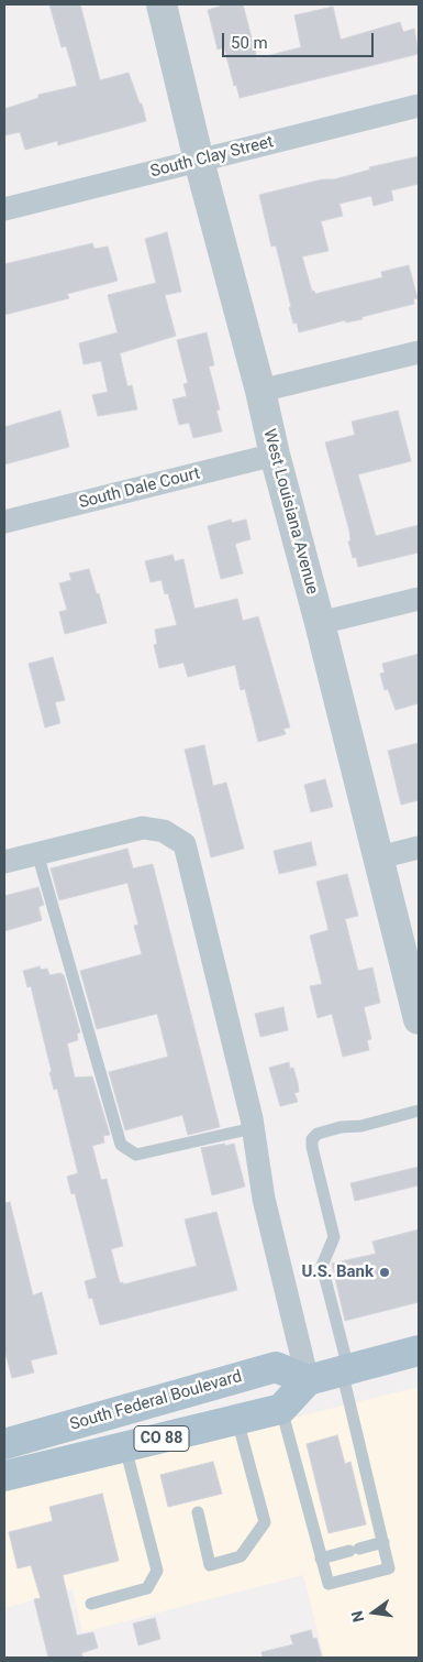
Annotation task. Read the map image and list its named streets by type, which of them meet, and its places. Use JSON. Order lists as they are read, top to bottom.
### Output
{
  "streets": {
    "main road": ["South Federal Boulevard", "CO 88"],
    "street": ["South Clay Street", "South Dale Court", "West Louisiana Avenue"]
  },
  "crossings": [
    ["South Clay Street", "West Louisiana Avenue"],
    ["South Dale Court", "West Louisiana Avenue"]
  ],
  "places": ["U.S. Bank"],
  "scale_bar": "50 m",
  "north": "left"
}
